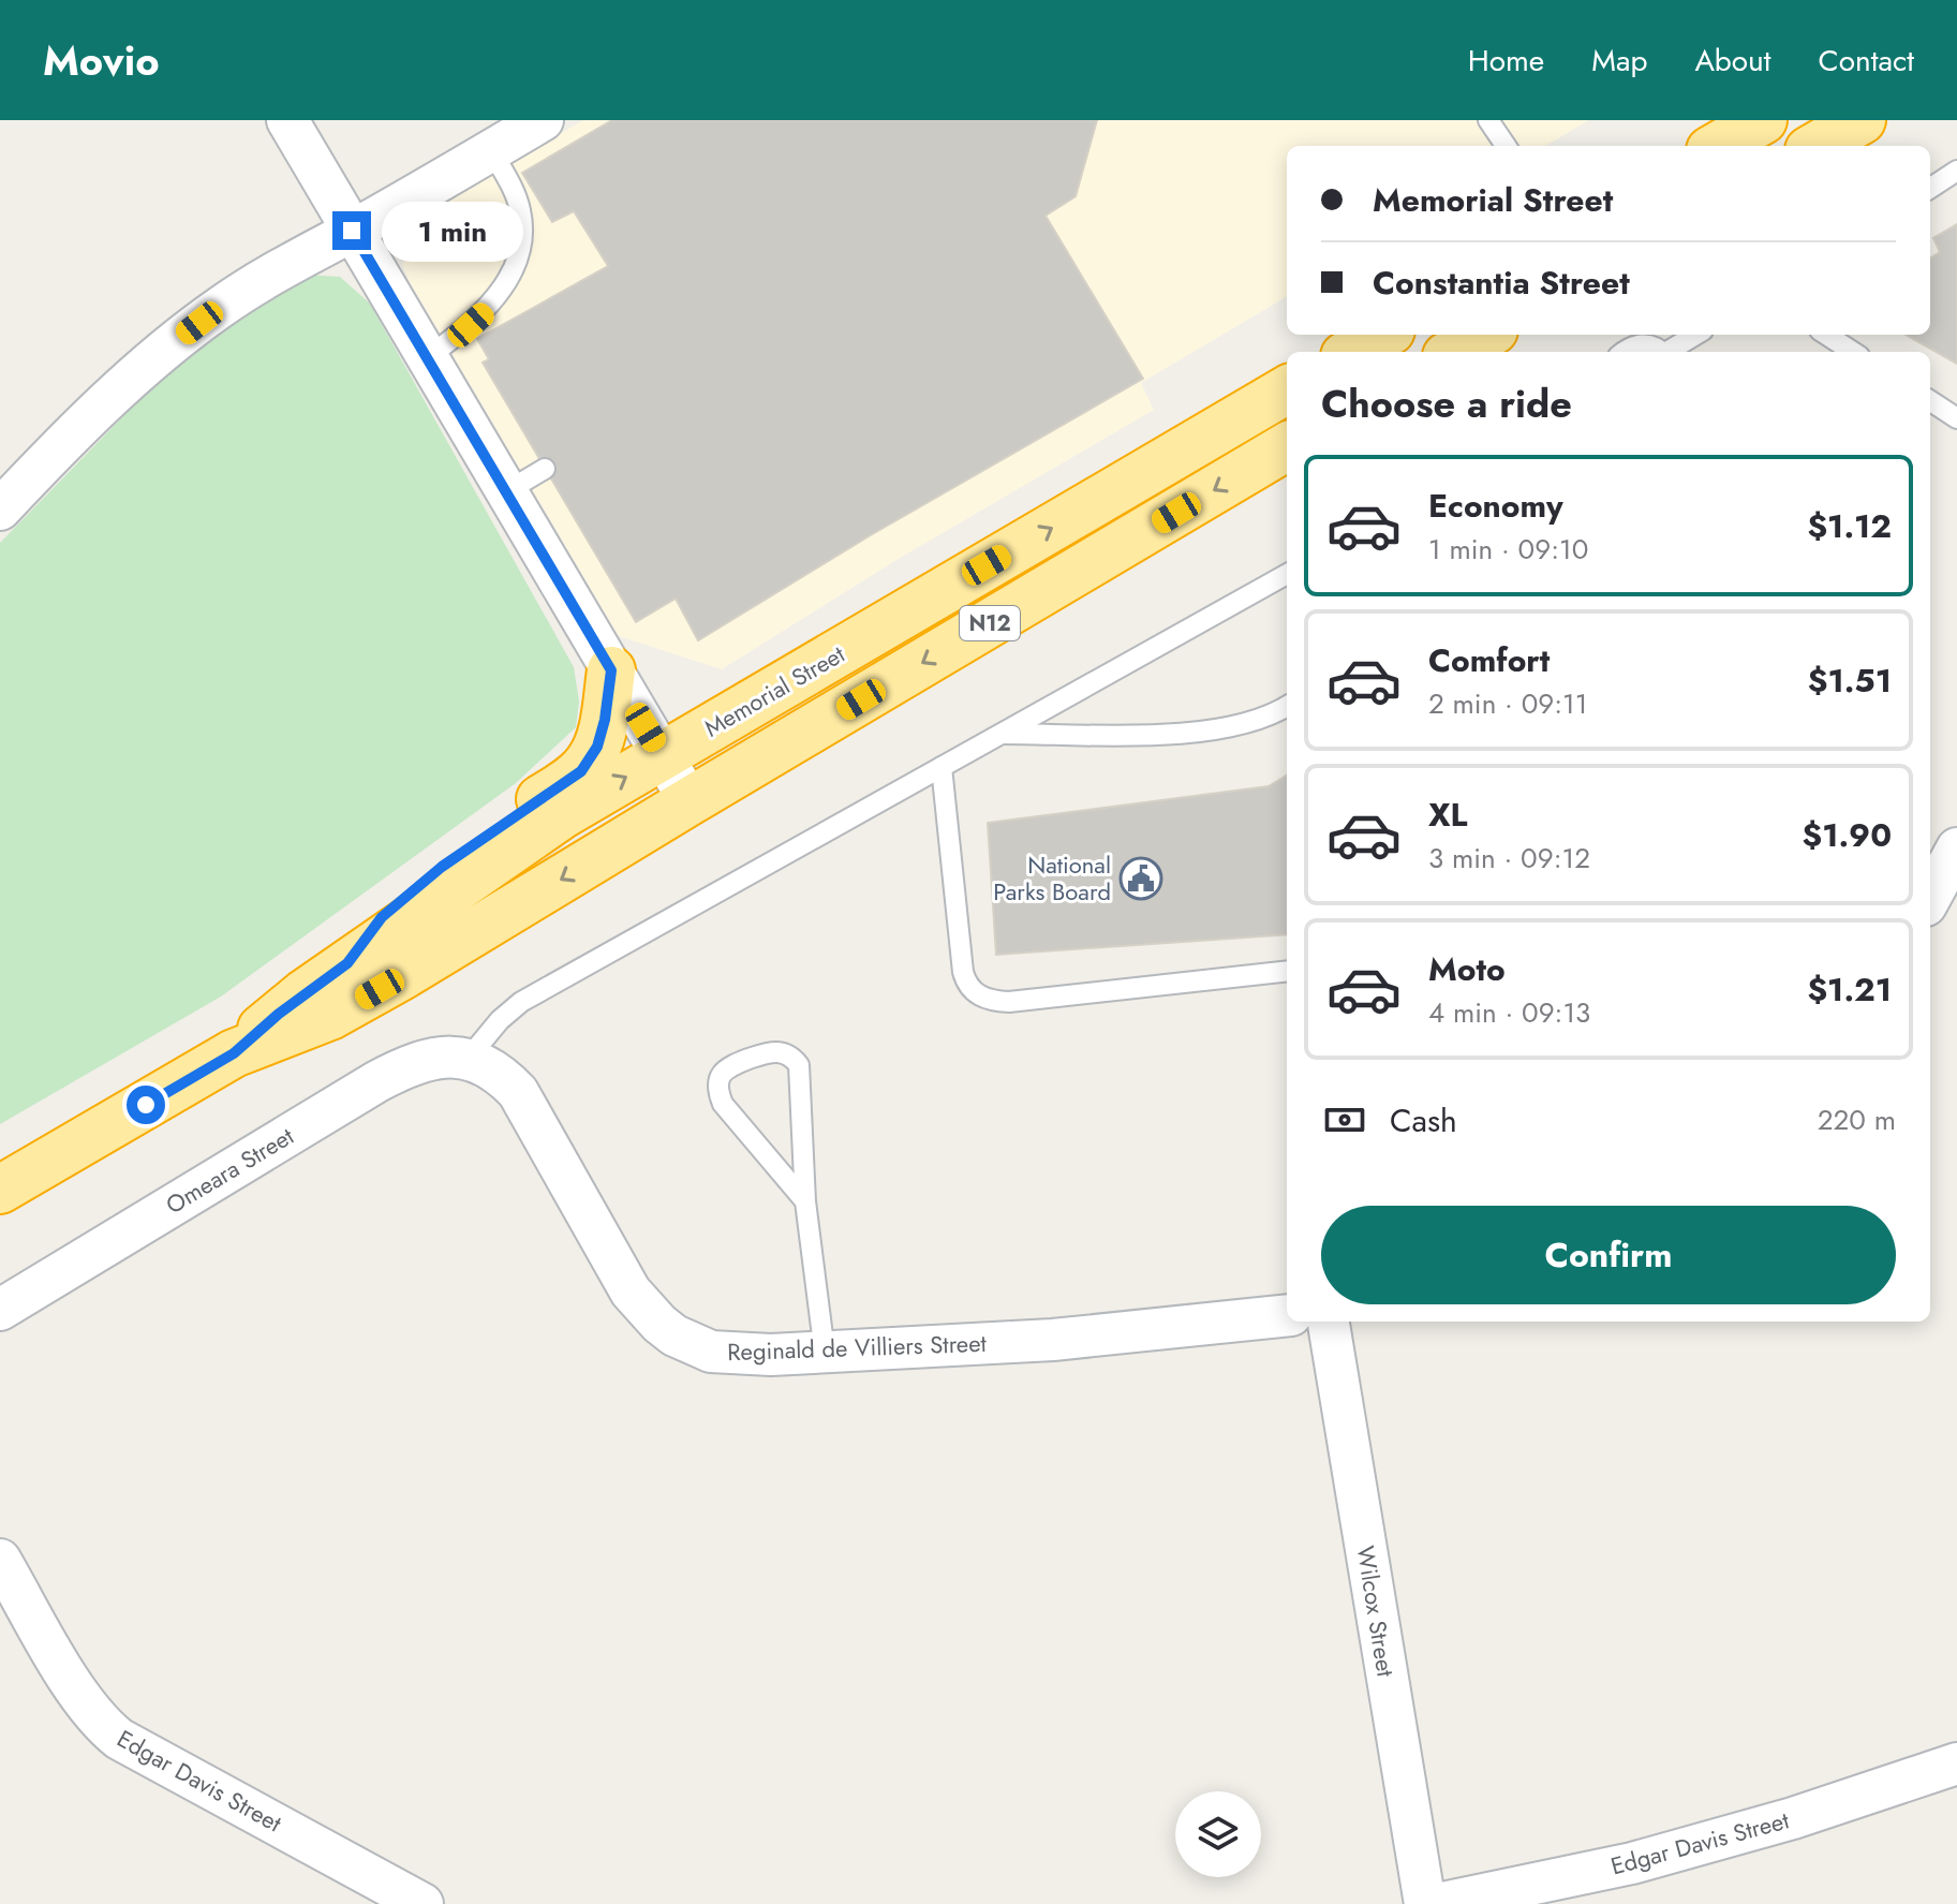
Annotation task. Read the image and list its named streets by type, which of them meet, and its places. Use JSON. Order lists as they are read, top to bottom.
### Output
{
  "streets": {
    "highway": ["N12", "Memorial Street"],
    "street": [
      "Omeara Street",
      "Reginald de Villiers Street",
      "Wilcox Street",
      "Edgar Davis Street"
    ]
  },
  "crossings": [
    ["Omeara Street", "Reginald de Villiers Street"]
  ],
  "places": {
    "public building": ["National Parks Board"]
  },
  "page": {
    "header": "Movio",
    "nav": [
      "Home",
      "Map",
      "About",
      "Contact"
    ],
    "banner": ["Memorial Street", "Constantia Street"],
    "bubble": "1 min",
    "heading": "Choose a ride",
    "list": [
      {
        "name": "Economy",
        "note": "1 min · 09:10",
        "value": "$1.12"
      },
      {
        "name": "Comfort",
        "note": "2 min · 09:11",
        "value": "$1.51"
      },
      {
        "name": "XL",
        "note": "3 min · 09:12",
        "value": "$1.90"
      },
      {
        "name": "Moto",
        "note": "4 min · 09:13",
        "value": "$1.21"
      }
    ],
    "pay": ["Cash", "220 m"],
    "buttons": "Confirm"
  }
}
